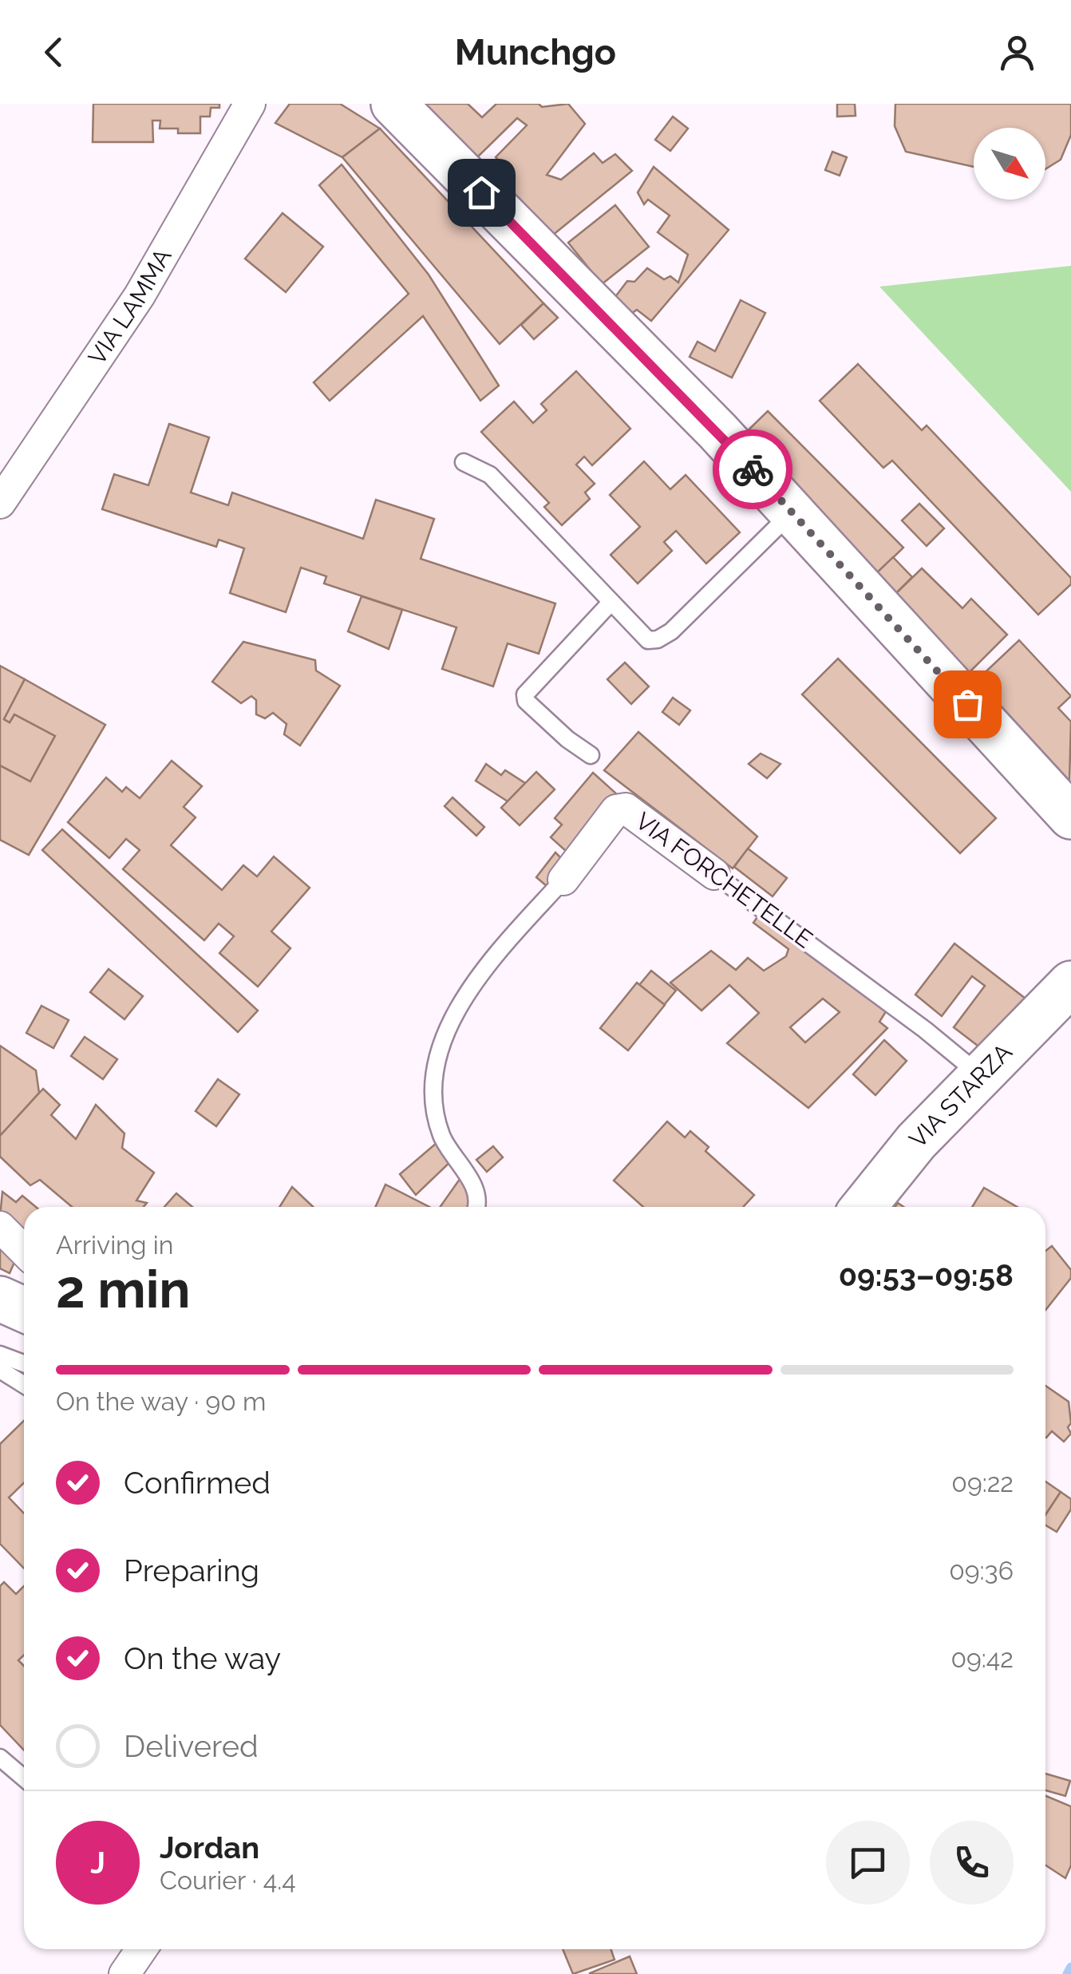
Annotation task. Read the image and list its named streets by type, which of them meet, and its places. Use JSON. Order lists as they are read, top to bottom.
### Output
{
  "streets": {
    "street": ["VIA LAMMA", "VIA FORCHETELLE", "VIA STARZA"]
  },
  "crossings": [
    ["VIA FORCHETELLE", "VIA STARZA"]
  ],
  "north": "bottom right",
  "page": {
    "header": "Munchgo",
    "heading": ["2 min", "Arriving in", "09:53–09:58"],
    "panel": ["Jordan", "Courier · 4.4"],
    "bar": "On the way · 90 m",
    "list": [
      ["Confirmed", "09:22"],
      ["Preparing", "09:36"],
      ["On the way", "09:42"],
      "Delivered"
    ],
    "round": "J"
  }
}
